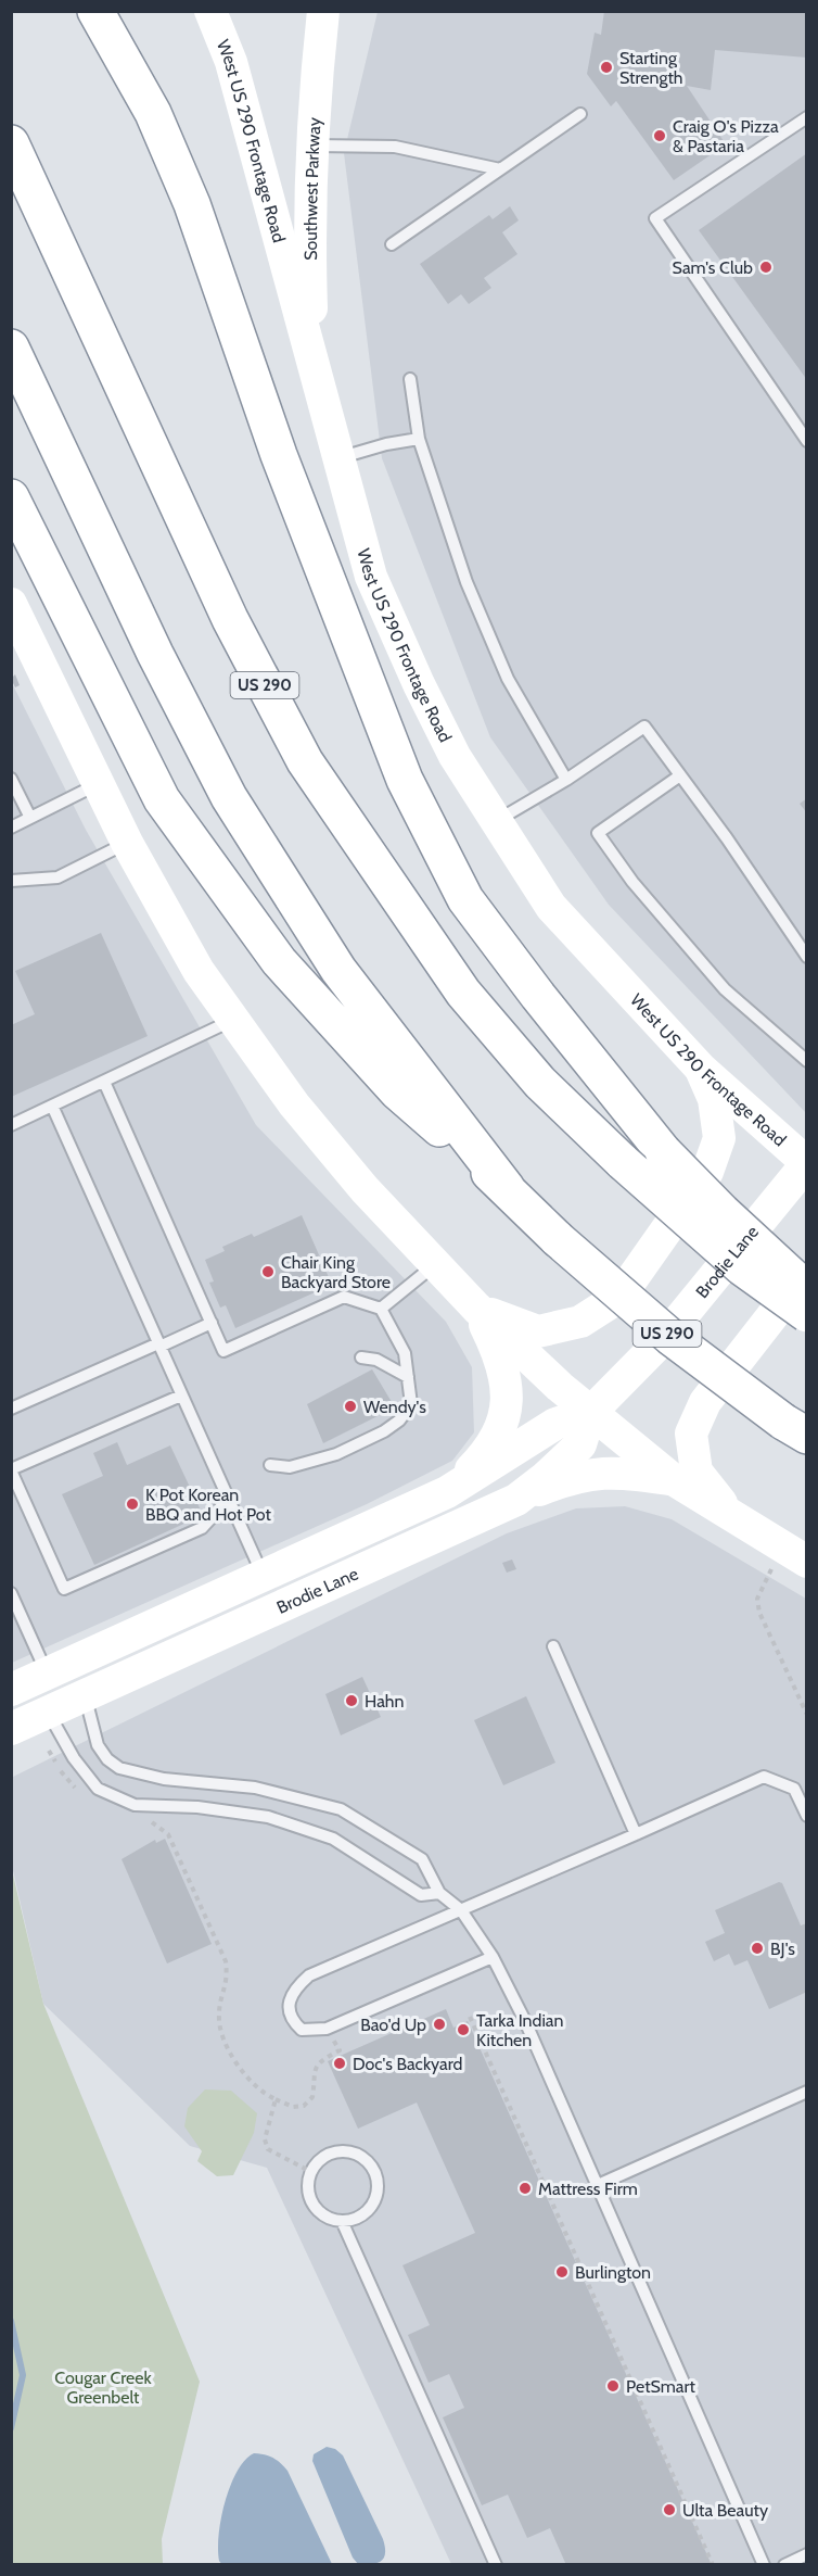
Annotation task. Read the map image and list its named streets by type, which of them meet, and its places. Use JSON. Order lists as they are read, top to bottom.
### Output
{
  "streets": {
    "highway": ["US 290"],
    "main road": ["West US 290 Frontage Road", "Southwest Parkway", "Brodie Lane"]
  },
  "crossings": [
    ["West US 290 Frontage Road", "Southwest Parkway"],
    ["West US 290 Frontage Road", "Brodie Lane"]
  ],
  "parks": ["Cougar Creek Greenbelt"],
  "places": [
    "Starting Strength",
    "Craig O's Pizza & Pastaria",
    "Sam's Club",
    "Chair King Backyard Store",
    "Wendy's",
    "K Pot Korean BBQ and Hot Pot",
    "Hahn",
    "BJ's",
    "Bao'd Up",
    "Tarka Indian Kitchen",
    "Doc's Backyard",
    "Mattress Firm",
    "Burlington",
    "PetSmart",
    "Ulta Beauty"
  ]
}
